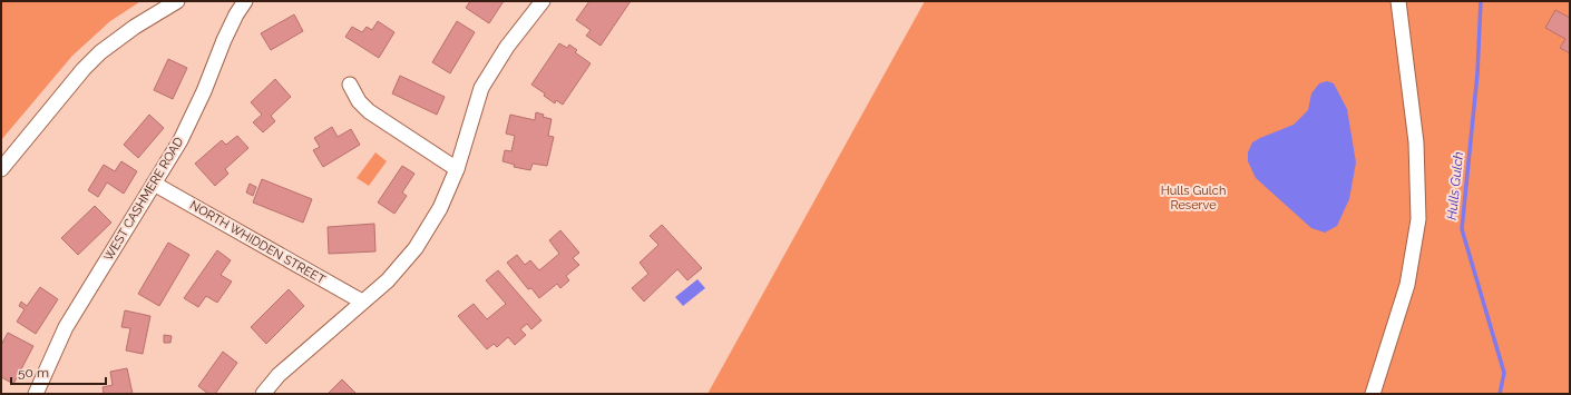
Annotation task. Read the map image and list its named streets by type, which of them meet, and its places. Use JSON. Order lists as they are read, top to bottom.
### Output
{
  "streets": {
    "street": ["WEST CASHMERE ROAD", "NORTH WHIDDEN STREET"]
  },
  "crossings": [
    ["WEST CASHMERE ROAD", "NORTH WHIDDEN STREET"]
  ],
  "water": ["Hulls Gulch"],
  "parks": ["Hulls Gulch Reserve"],
  "scale_bar": "50 m"
}
